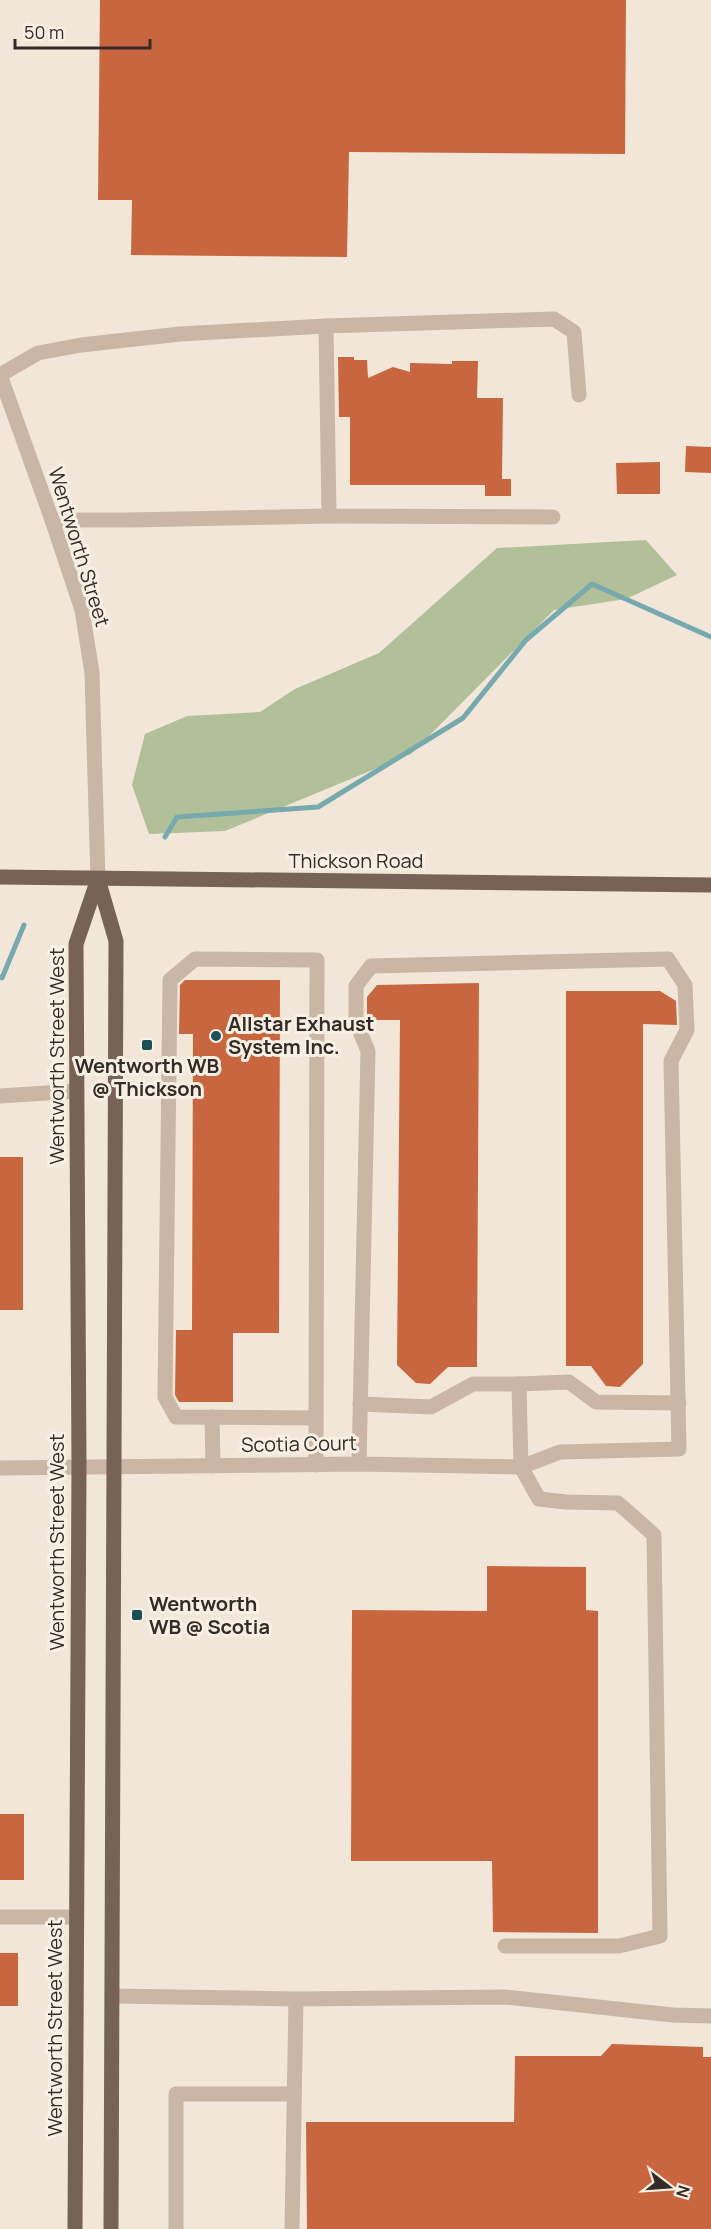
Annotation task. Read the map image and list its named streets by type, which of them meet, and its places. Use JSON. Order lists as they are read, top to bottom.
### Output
{
  "streets": {
    "main road": ["Thickson Road", "Wentworth Street West"],
    "street": ["Wentworth Street", "Scotia Court"]
  },
  "crossings": [
    ["Wentworth Street", "Thickson Road"],
    ["Wentworth Street", "Wentworth Street West"],
    ["Thickson Road", "Wentworth Street West"],
    ["Wentworth Street West", "Scotia Court"]
  ],
  "places": {
    "other": ["Allstar Exhaust System Inc."],
    "transit": ["Wentworth WB @ Thickson", "Wentworth WB @ Scotia"]
  },
  "scale_bar": "50 m",
  "north": "right"
}
